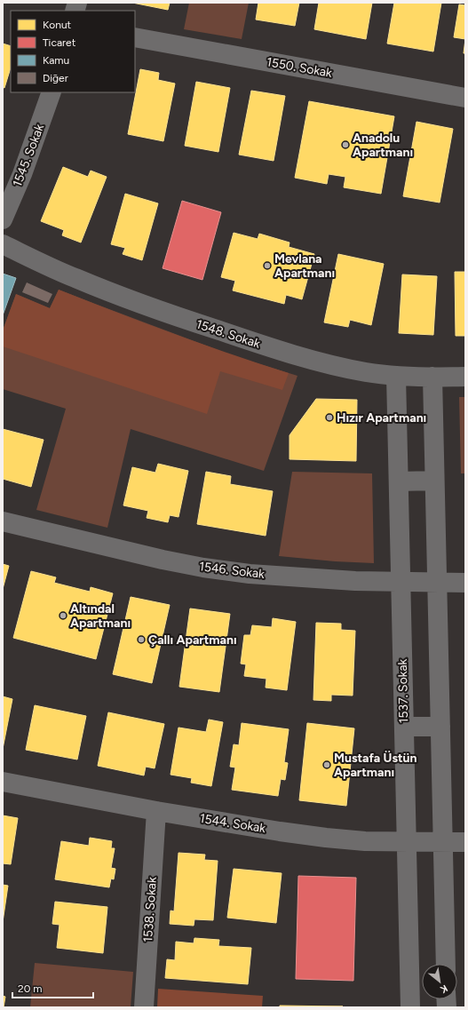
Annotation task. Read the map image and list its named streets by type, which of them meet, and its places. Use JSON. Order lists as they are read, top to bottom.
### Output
{
  "streets": {
    "street": [
      "1550. Sokak",
      "1545. Sokak",
      "1548. Sokak",
      "1546. Sokak",
      "1537. Sokak",
      "1544. Sokak",
      "1538. Sokak"
    ]
  },
  "crossings": [
    ["1548. Sokak", "1537. Sokak"],
    ["1546. Sokak", "1537. Sokak"],
    ["1537. Sokak", "1544. Sokak"],
    ["1544. Sokak", "1538. Sokak"]
  ],
  "places": [
    "Anadolu Apartmanı",
    "Mevlana Apartmanı",
    "Hızır Apartmanı",
    "Altındal Apartmanı",
    "Çallı Apartmanı",
    "Mustafa Üstün Apartmanı"
  ],
  "legend": [
    "Konut",
    "Ticaret",
    "Kamu",
    "Diğer"
  ],
  "scale_bar": "20 m",
  "north": "bottom right"
}
